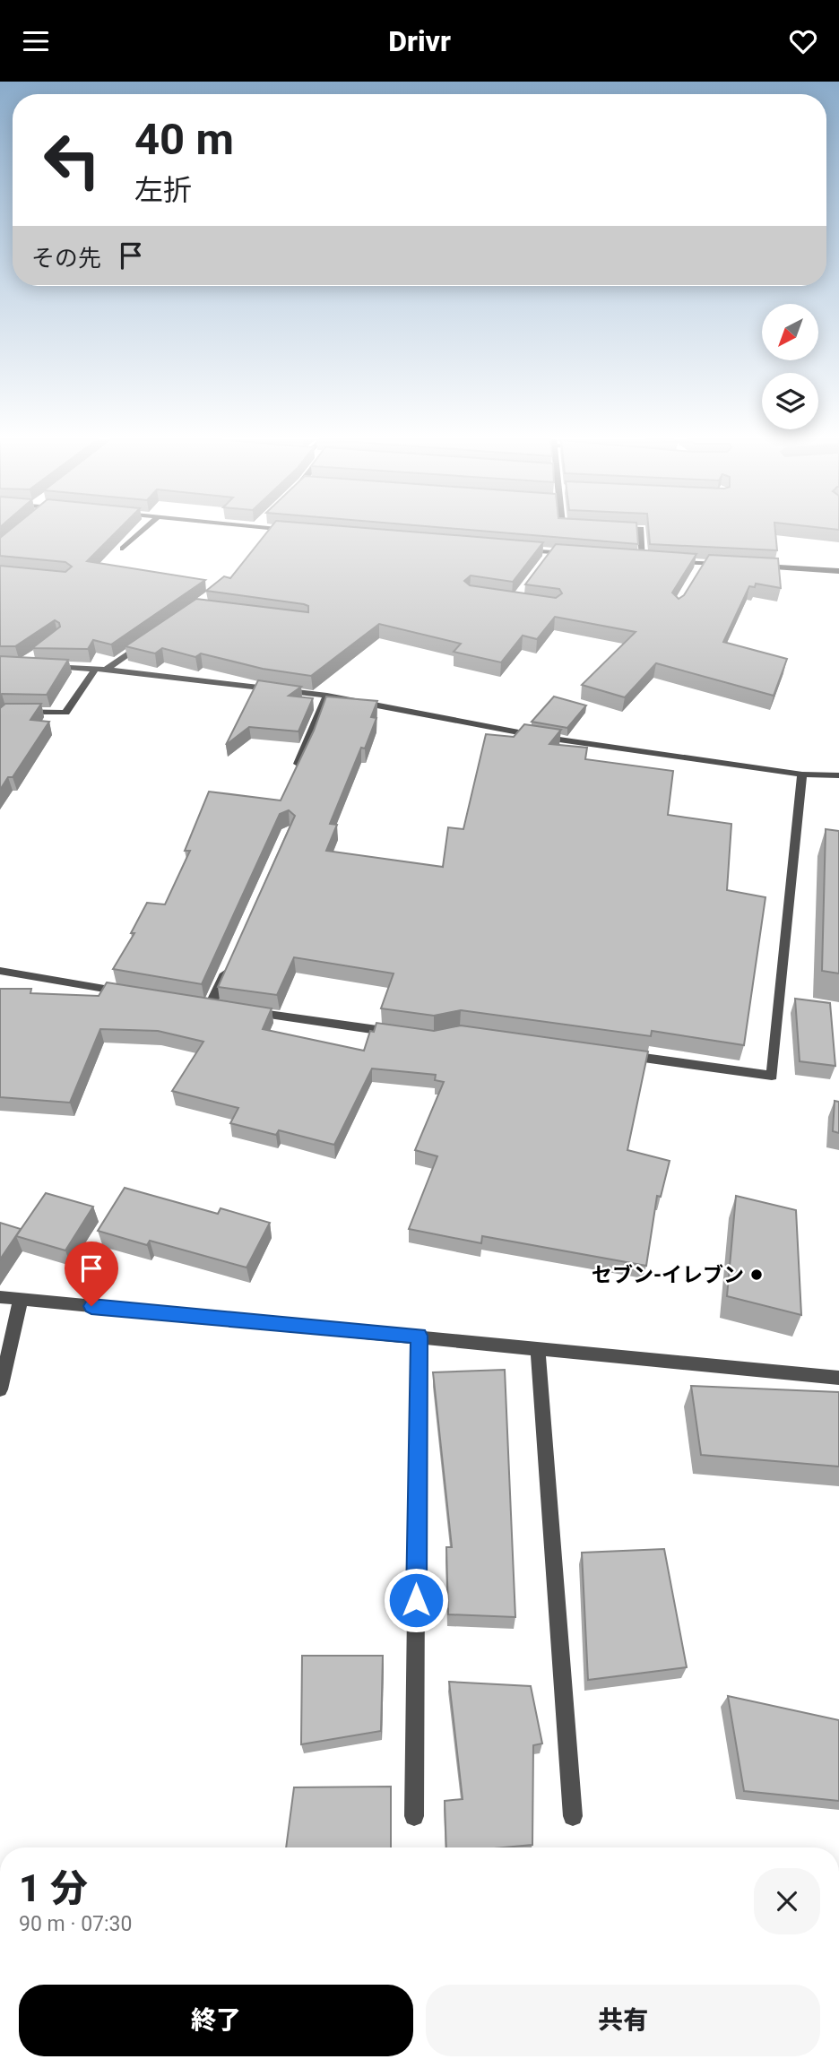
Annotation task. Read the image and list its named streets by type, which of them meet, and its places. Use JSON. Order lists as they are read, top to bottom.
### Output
{
  "places": ["セブン-イレブン"],
  "north": "bottom left",
  "page": {
    "header": "Drivr",
    "turn": ["40 m", "左折"],
    "then": "その先",
    "heading": ["1 分", "90 m · 07:30"],
    "buttons": ["終了", "共有"]
  }
}
